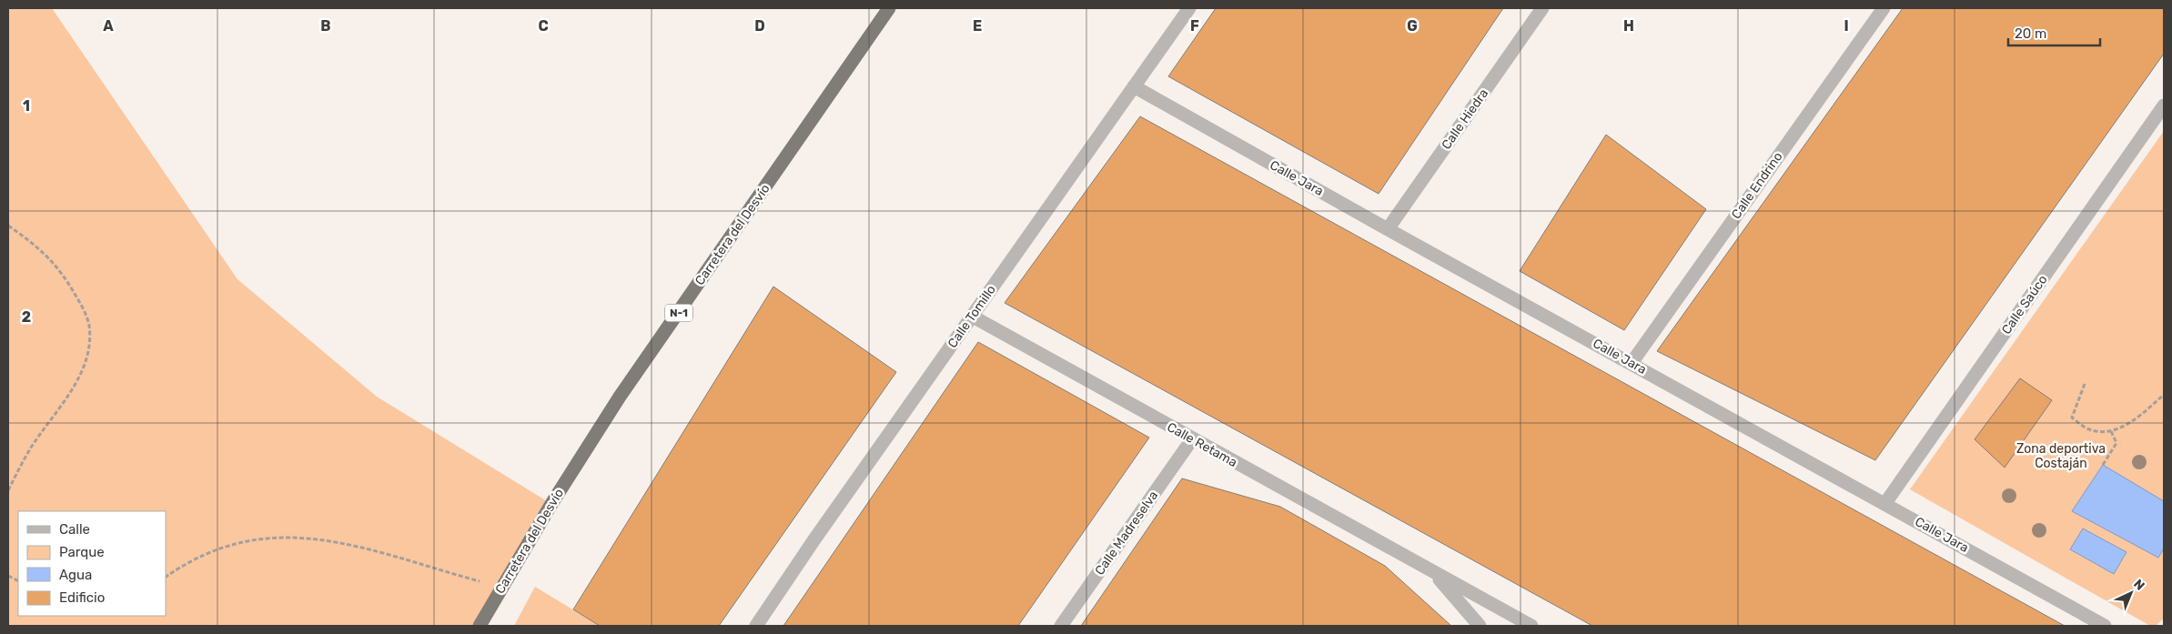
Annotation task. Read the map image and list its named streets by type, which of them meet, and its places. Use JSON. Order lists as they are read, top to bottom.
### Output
{
  "streets": {
    "highway": ["Carretera del Desvío", "N-1"],
    "street": [
      "Calle Hiedra",
      "Calle Jara",
      "Calle Endrino",
      "Calle Saúco",
      "Calle Tomillo",
      "Calle Retama",
      "Calle Madreselva"
    ]
  },
  "crossings": [
    ["Calle Hiedra", "Calle Jara"],
    ["Calle Jara", "Calle Endrino"],
    ["Calle Jara", "Calle Saúco"],
    ["Calle Jara", "Calle Tomillo"],
    ["Calle Tomillo", "Calle Retama"],
    ["Calle Retama", "Calle Madreselva"]
  ],
  "parks": ["Zona deportiva Costaján"],
  "legend": [
    "Calle",
    "Parque",
    "Agua",
    "Edificio"
  ],
  "scale_bar": "20 m",
  "north": "top right",
  "grid": {
    "columns": [
      "A",
      "B",
      "C",
      "D",
      "E",
      "F",
      "G",
      "H",
      "I"
    ],
    "rows": ["1", "2"]
  }
}
